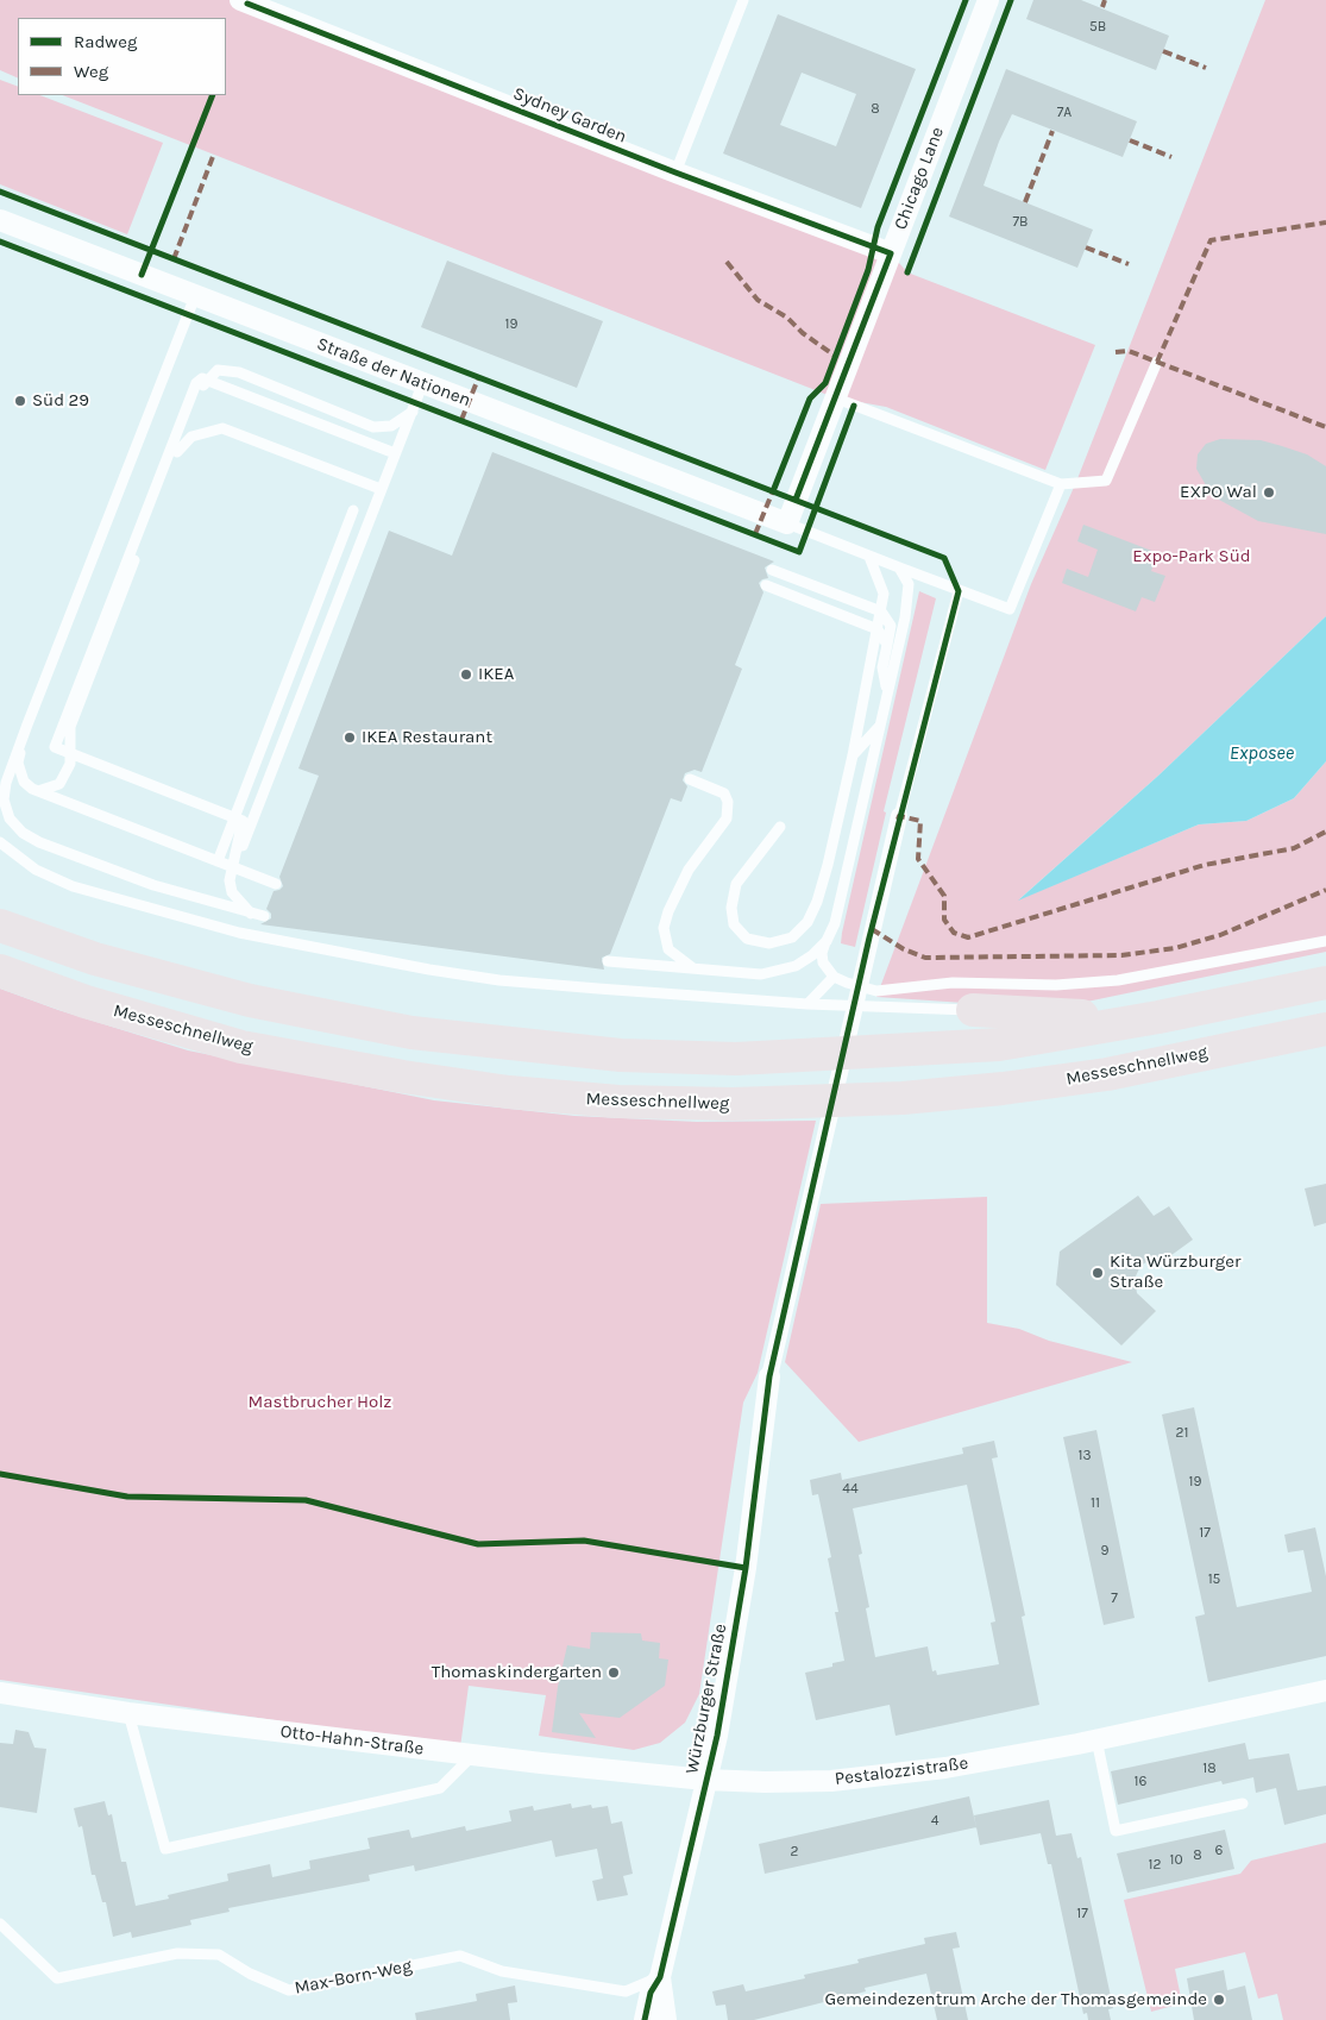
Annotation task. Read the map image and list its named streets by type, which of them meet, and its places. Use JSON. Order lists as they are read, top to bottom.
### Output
{
  "streets": {
    "highway": ["Messeschnellweg"],
    "street": [
      "Sydney Garden",
      "Chicago Lane",
      "Straße der Nationen",
      "Würzburger Straße",
      "Otto-Hahn-Straße",
      "Pestalozzistraße"
    ],
    "lane": ["Max-Born-Weg"]
  },
  "crossings": [
    ["Sydney Garden", "Chicago Lane"],
    ["Chicago Lane", "Straße der Nationen"],
    ["Würzburger Straße", "Otto-Hahn-Straße"],
    ["Würzburger Straße", "Pestalozzistraße"],
    ["Würzburger Straße", "Max-Born-Weg"],
    ["Otto-Hahn-Straße", "Pestalozzistraße"]
  ],
  "water": ["Exposee"],
  "parks": ["Expo-Park Süd", "Mastbrucher Holz"],
  "places": [
    "Süd 29",
    "EXPO Wal",
    "IKEA",
    "IKEA Restaurant",
    "Kita Würzburger Straße",
    "Thomaskindergarten",
    "Gemeindezentrum Arche der Thomasgemeinde"
  ],
  "house_numbers": [
    "5B",
    "8",
    "7A",
    "7B",
    "19",
    "21",
    "13",
    "19",
    "44",
    "11",
    "17",
    "9",
    "15",
    "7",
    "18",
    "16",
    "4",
    "6",
    "2",
    "8",
    "10",
    "12",
    "17"
  ],
  "legend": ["Radweg", "Weg"]
}
